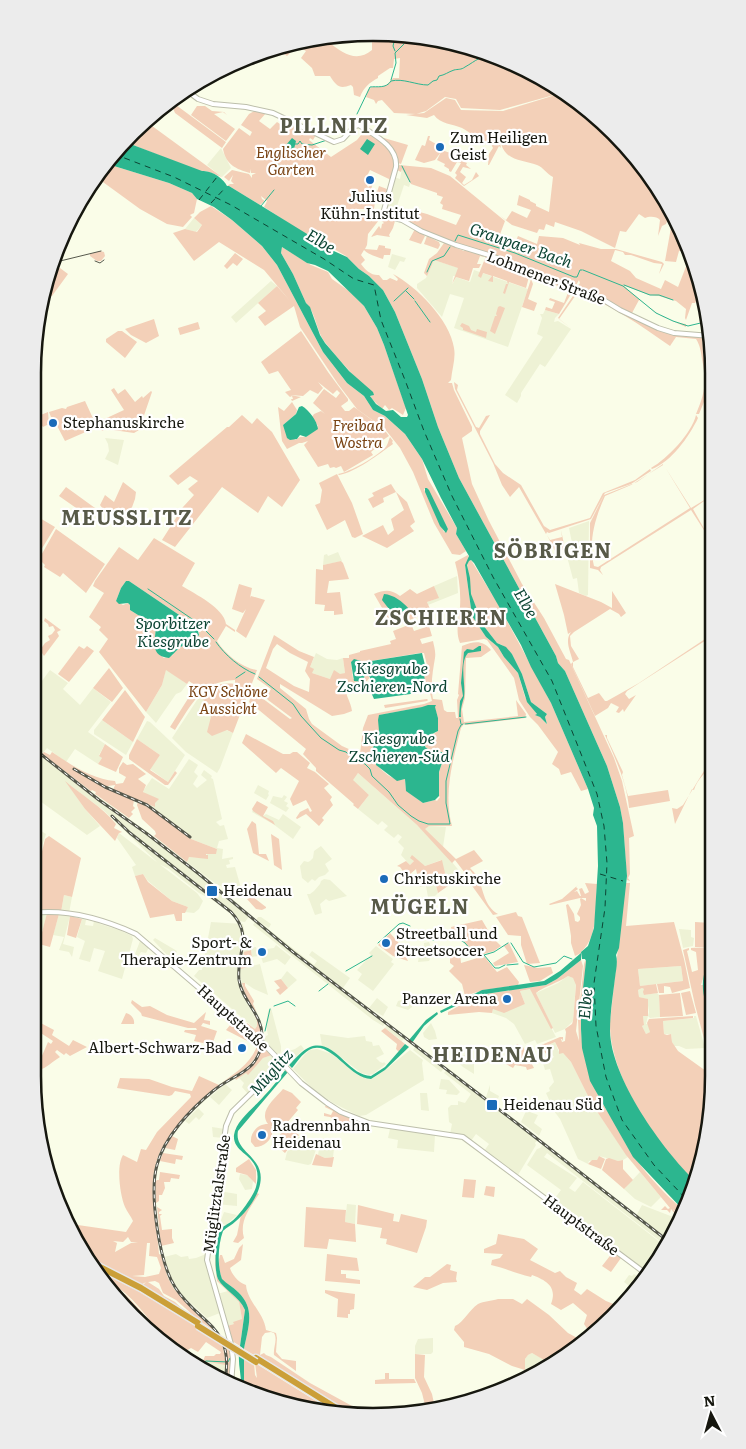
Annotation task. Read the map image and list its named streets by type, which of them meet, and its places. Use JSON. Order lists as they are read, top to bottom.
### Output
{
  "streets": {
    "main road": ["Lohmener Straße", "Hauptstraße", "Müglitztalstraße"]
  },
  "crossings": [
    ["Hauptstraße", "Müglitztalstraße"]
  ],
  "districts": [
    "PILLNITZ",
    "MEUSSLITZ",
    "SÖBRIGEN",
    "ZSCHIEREN",
    "MÜGELN",
    "HEIDENAU"
  ],
  "water": [
    "Elbe",
    "Graupaer Bach",
    "Sporbitzer Kiesgrube",
    "Kiesgrube Zschieren-Nord",
    "Kiesgrube Zschieren-Süd",
    "Müglitz"
  ],
  "parks": ["Englischer Garten", "Freibad Wostra", "KGV Schöne Aussicht"],
  "places": {
    "other": [
      "Zum Heiligen Geist",
      "Julius Kühn-Institut",
      "Stephanuskirche",
      "Christuskirche",
      "Streetball und Streetsoccer",
      "Sport- & Therapie-Zentrum",
      "Panzer Arena",
      "Albert-Schwarz-Bad",
      "Radrennbahn Heidenau"
    ],
    "transit": ["Heidenau", "Heidenau Süd"]
  },
  "north": "top"
}
